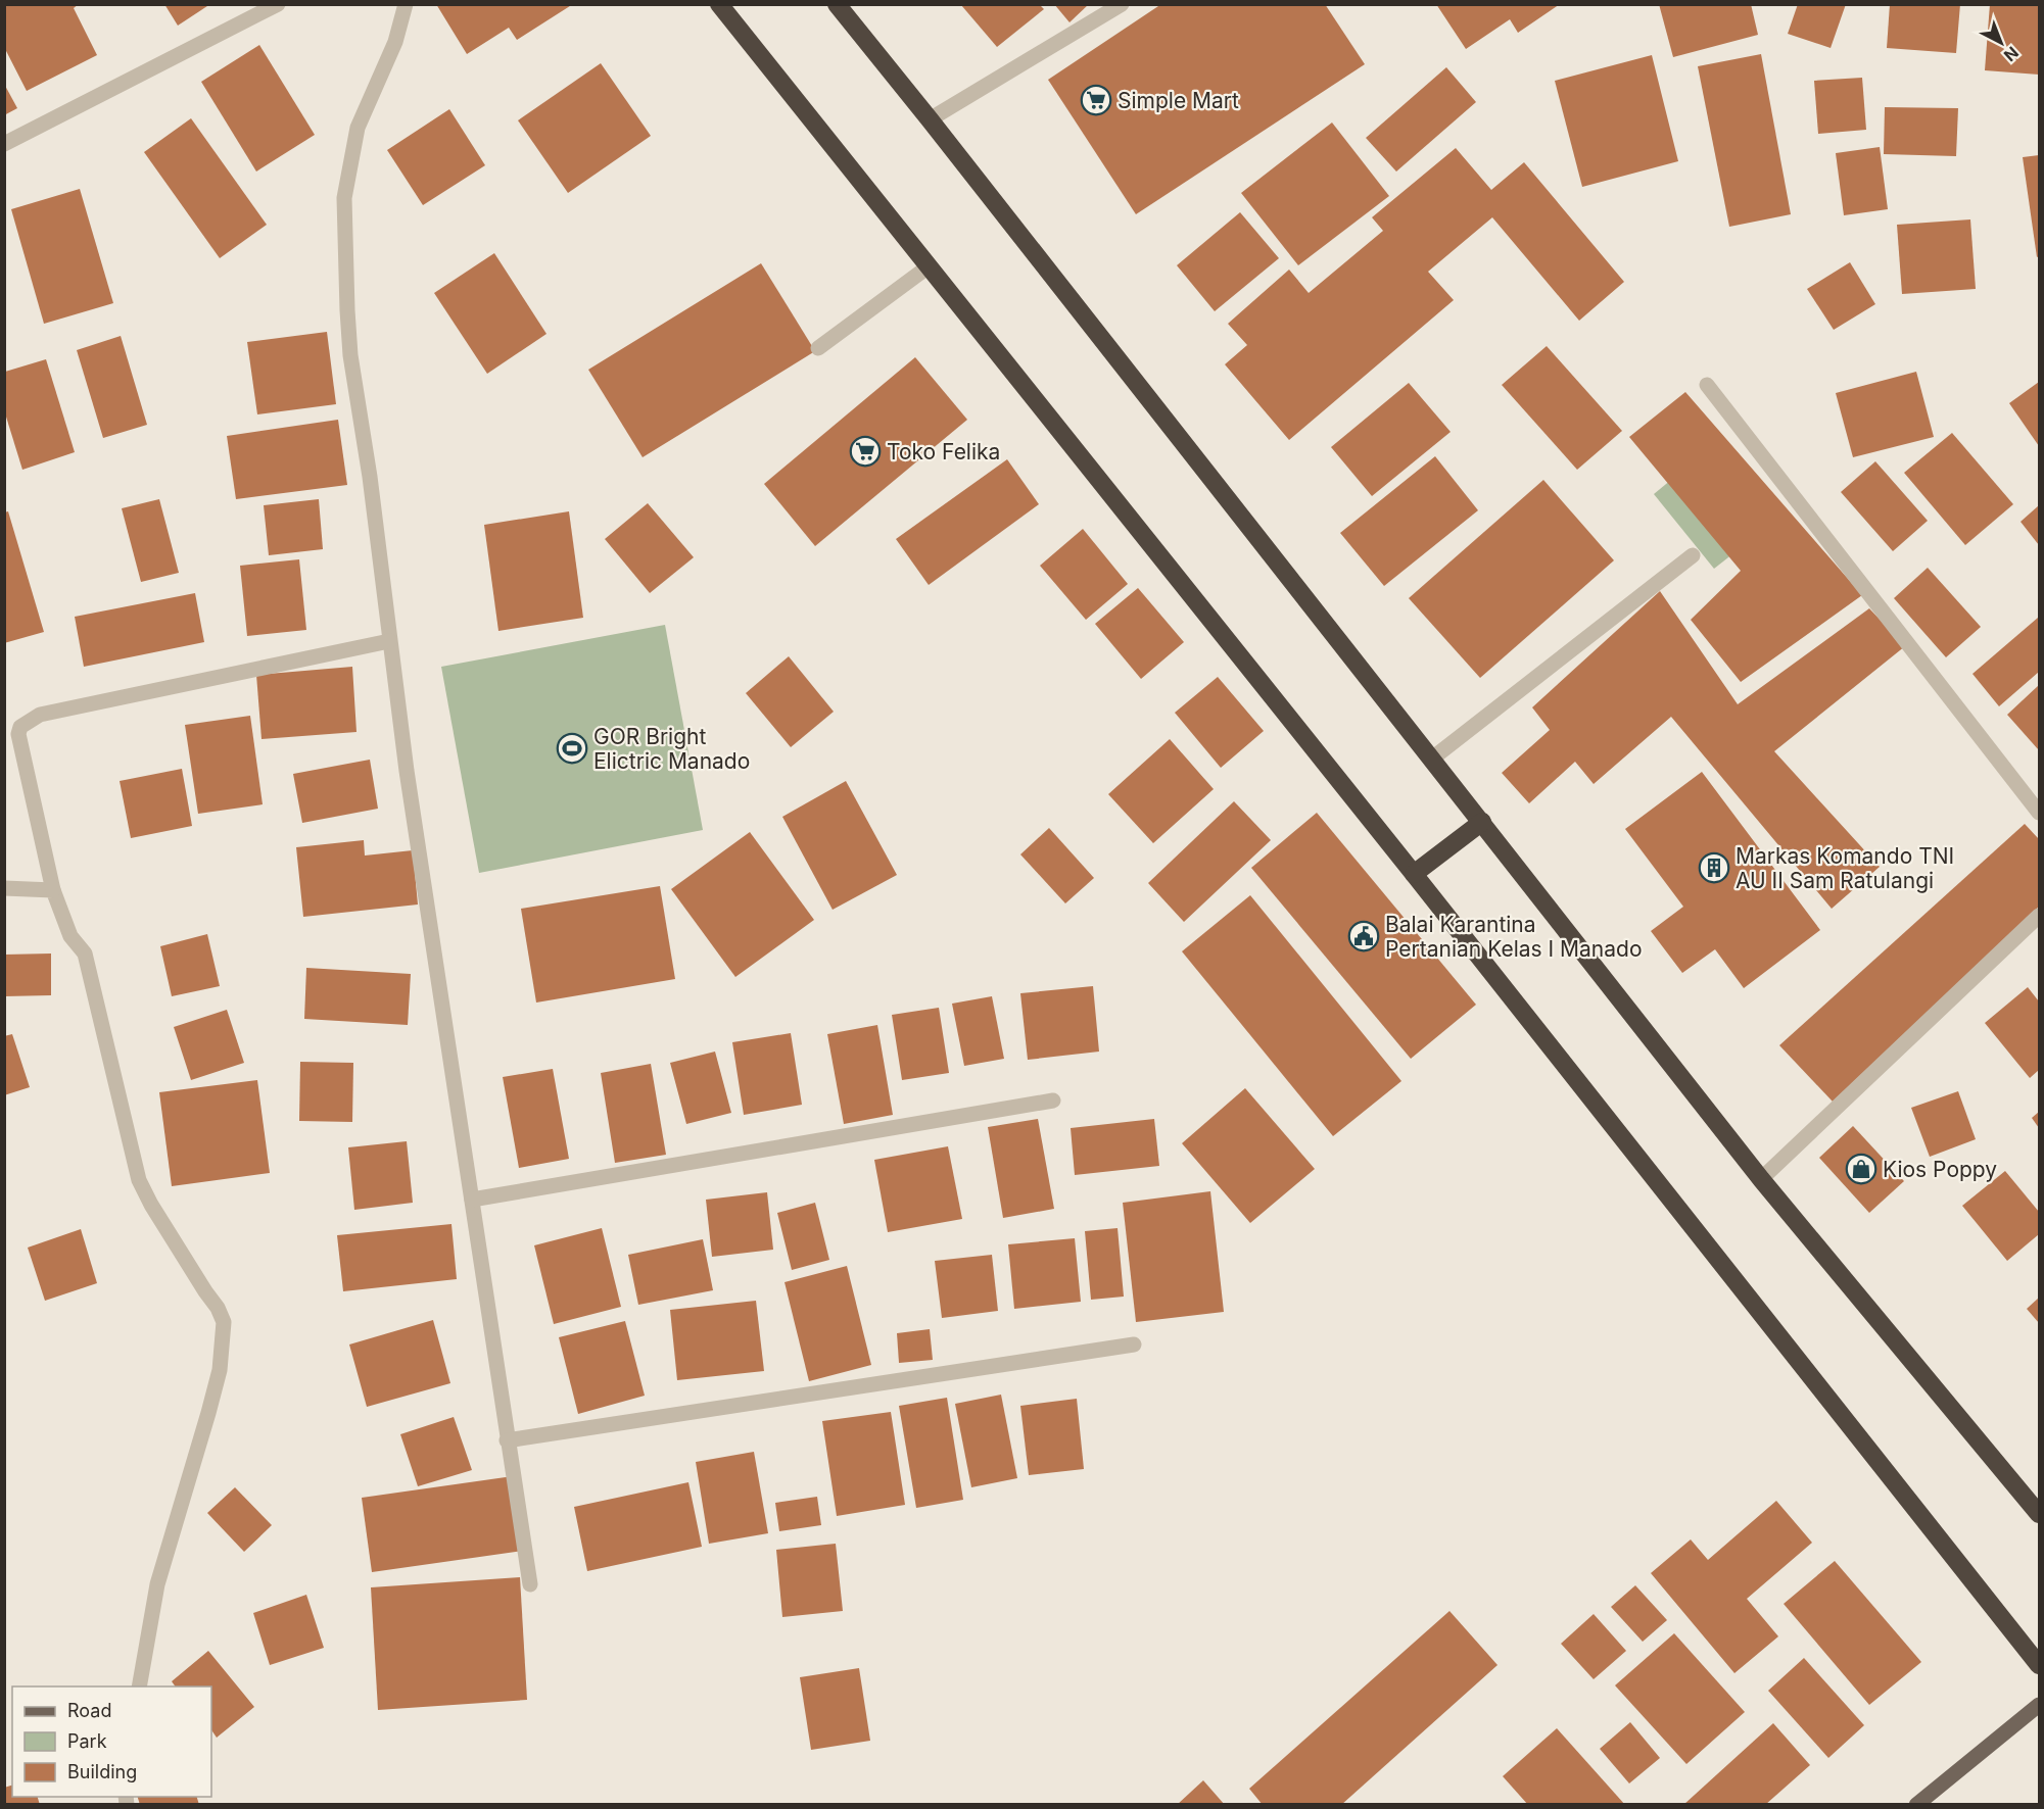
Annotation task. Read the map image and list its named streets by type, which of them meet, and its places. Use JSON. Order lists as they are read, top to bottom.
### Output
{
  "places": {
    "supermarket": ["Simple Mart", "Toko Felika"],
    "sports": ["GOR Bright Elictric Manado"],
    "building": ["Markas Komando TNI AU II Sam Ratulangi"],
    "public building": ["Balai Karantina Pertanian Kelas I Manado"],
    "shop": ["Kios Poppy"]
  },
  "legend": ["Road", "Park", "Building"],
  "north": "bottom right"
}
